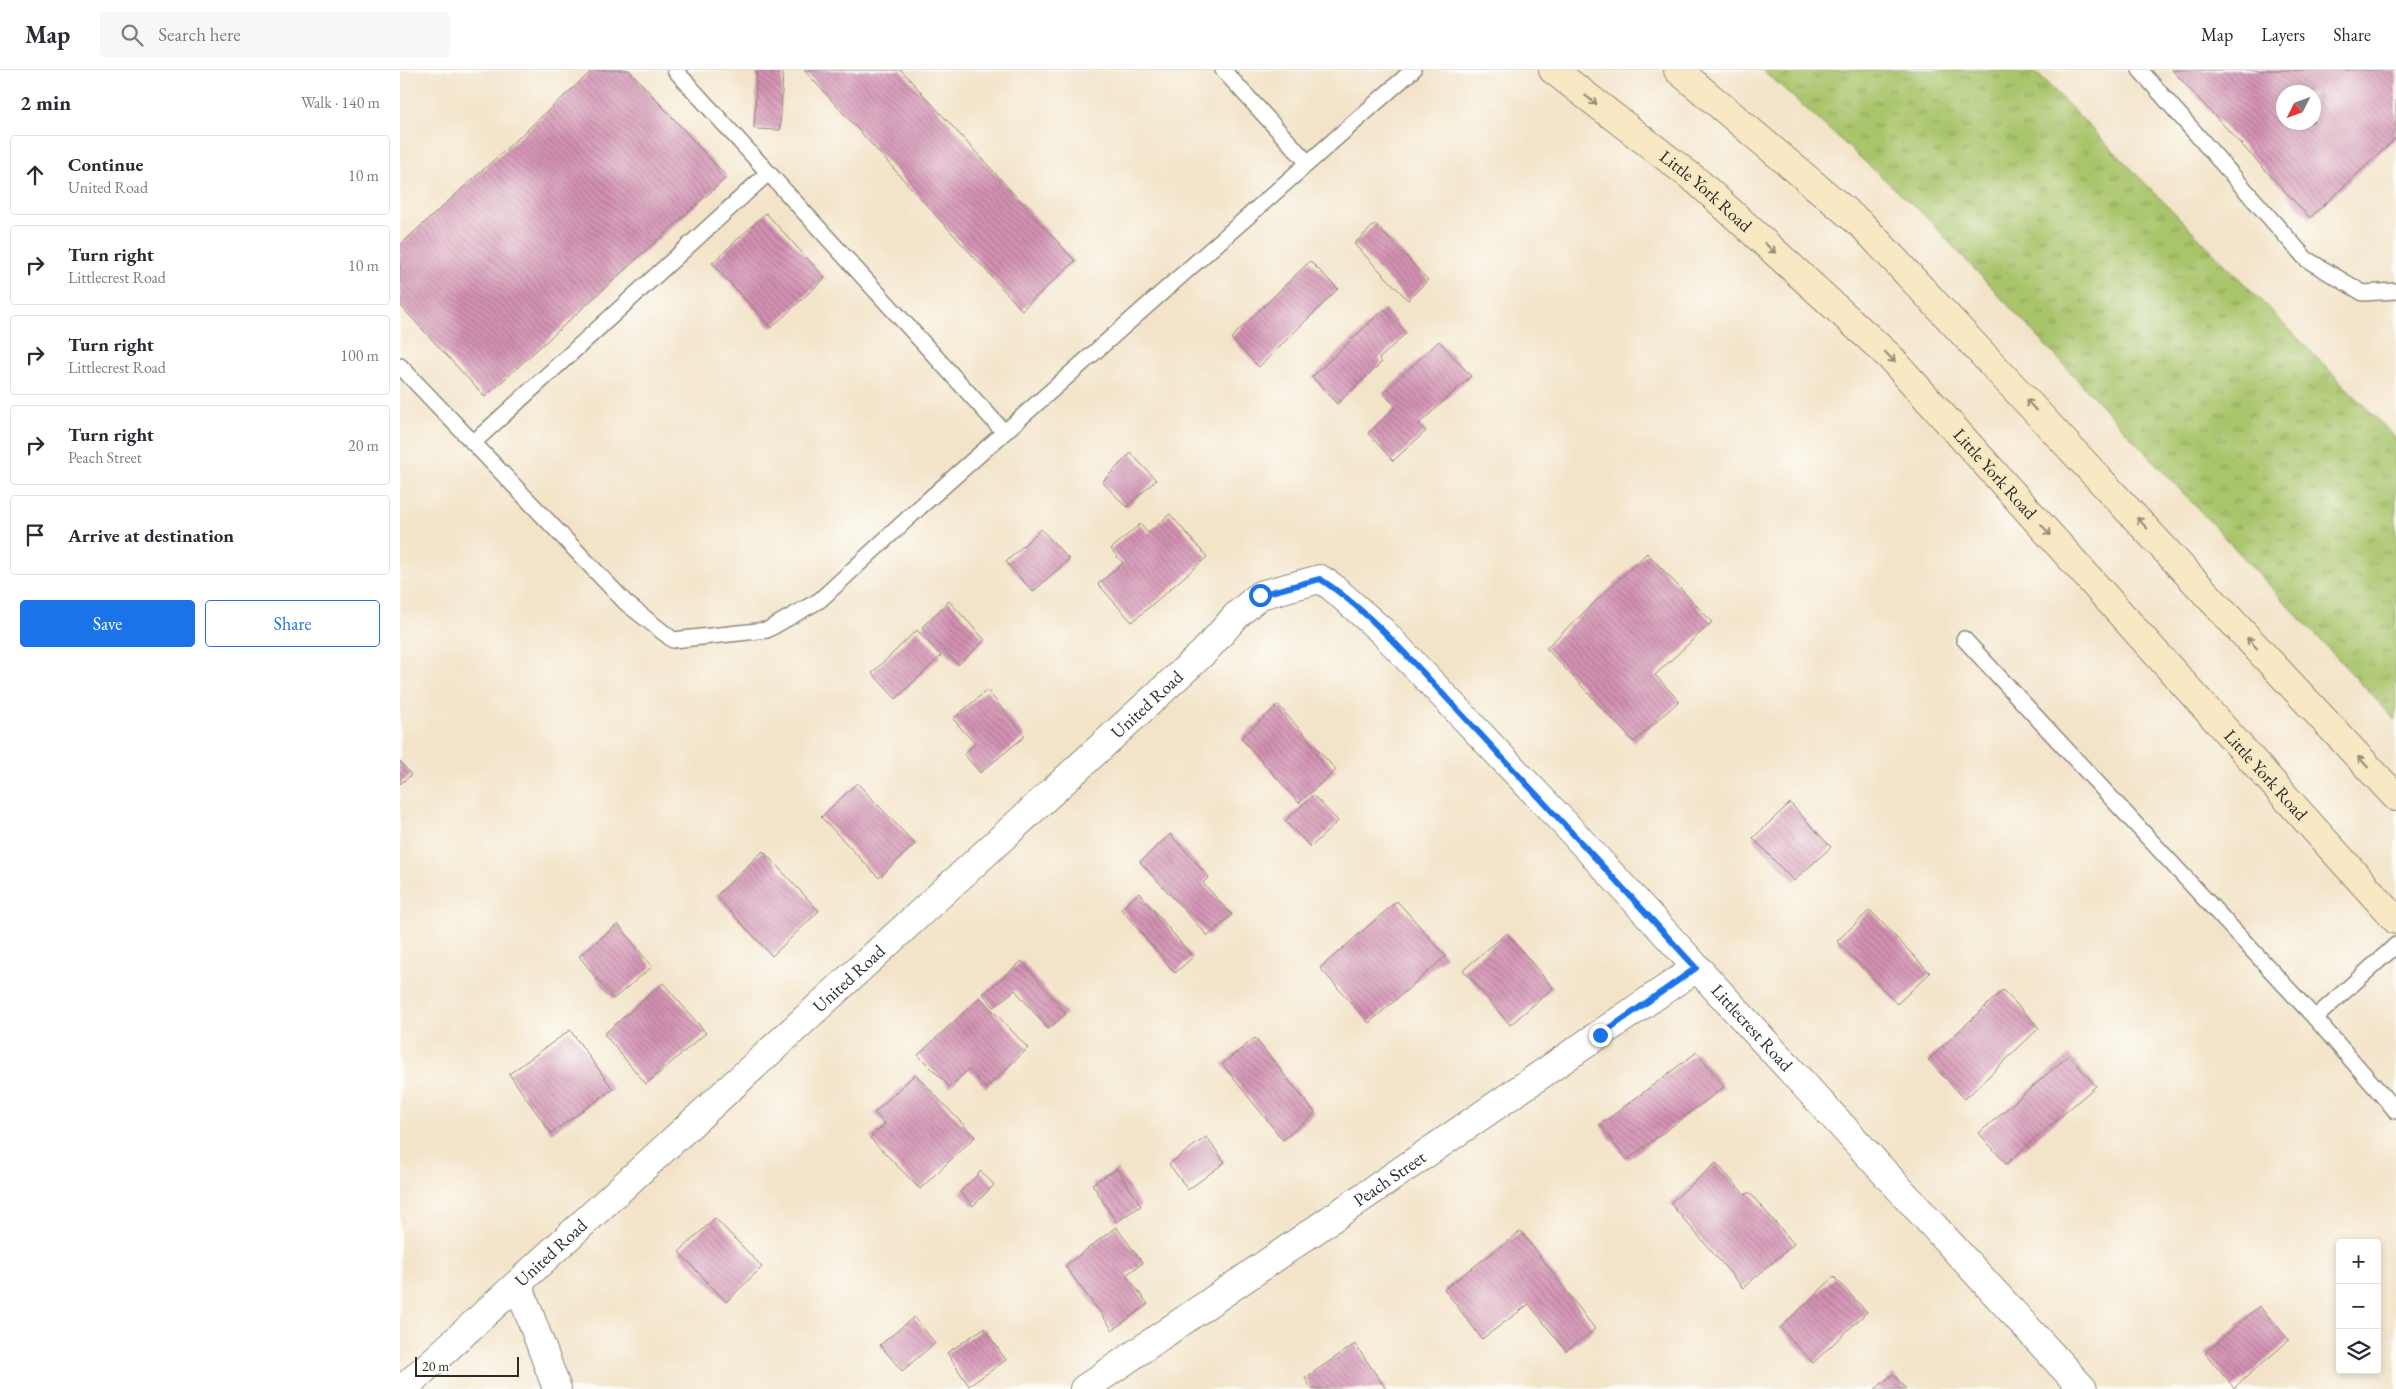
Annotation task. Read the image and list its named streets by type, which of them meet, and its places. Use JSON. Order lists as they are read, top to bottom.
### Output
{
  "streets": {
    "main road": ["Little York Road"],
    "street": ["United Road", "Littlecrest Road", "Peach Street"]
  },
  "crossings": [
    ["United Road", "Littlecrest Road"],
    ["Littlecrest Road", "Peach Street"]
  ],
  "scale_bar": "20 m",
  "north": "bottom left",
  "page": {
    "header": "Map",
    "search": "Search here",
    "nav": ["Map", "Layers", "Share"],
    "heading": ["2 min", "Walk · 140 m"],
    "list": [
      ["Continue", "United Road", "10 m"],
      ["Turn right", "Littlecrest Road", "10 m"],
      ["Turn right", "Littlecrest Road", "100 m"],
      ["Turn right", "Peach Street", "20 m"],
      "Arrive at destination"
    ],
    "buttons": ["Save", "Share"],
    "map_buttons": ["+", "−"],
    "scale": "20 m"
  }
}
